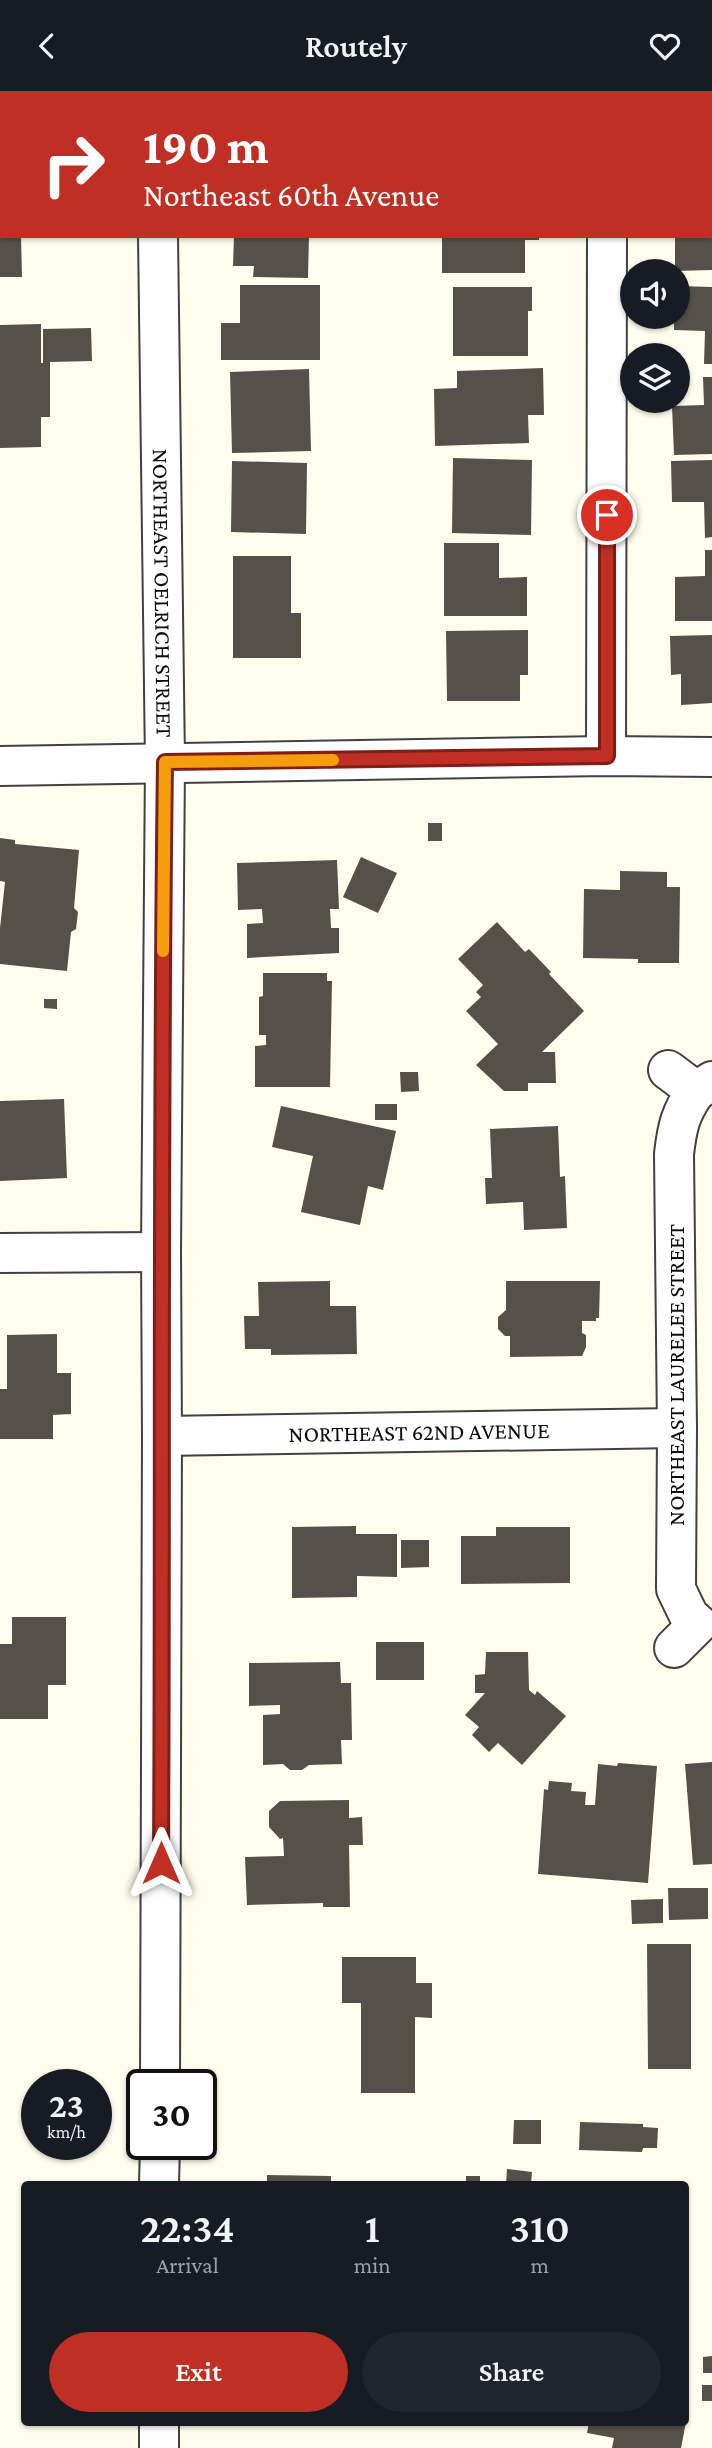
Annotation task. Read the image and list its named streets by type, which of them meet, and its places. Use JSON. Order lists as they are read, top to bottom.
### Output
{
  "streets": {
    "street": ["NORTHEAST OELRICH STREET", "NORTHEAST LAURELEE STREET", "NORTHEAST 62ND AVENUE"]
  },
  "crossings": [
    ["NORTHEAST OELRICH STREET", "NORTHEAST 62ND AVENUE"],
    ["NORTHEAST LAURELEE STREET", "NORTHEAST 62ND AVENUE"]
  ],
  "page": {
    "header": "Routely",
    "turn": ["190 m", "Northeast 60th Avenue"],
    "speed": "23 km/h",
    "limit": "30",
    "eta": [
      "22:34",
      "Arrival",
      "1",
      "min",
      "310",
      "m"
    ],
    "buttons": ["Exit", "Share"]
  }
}
